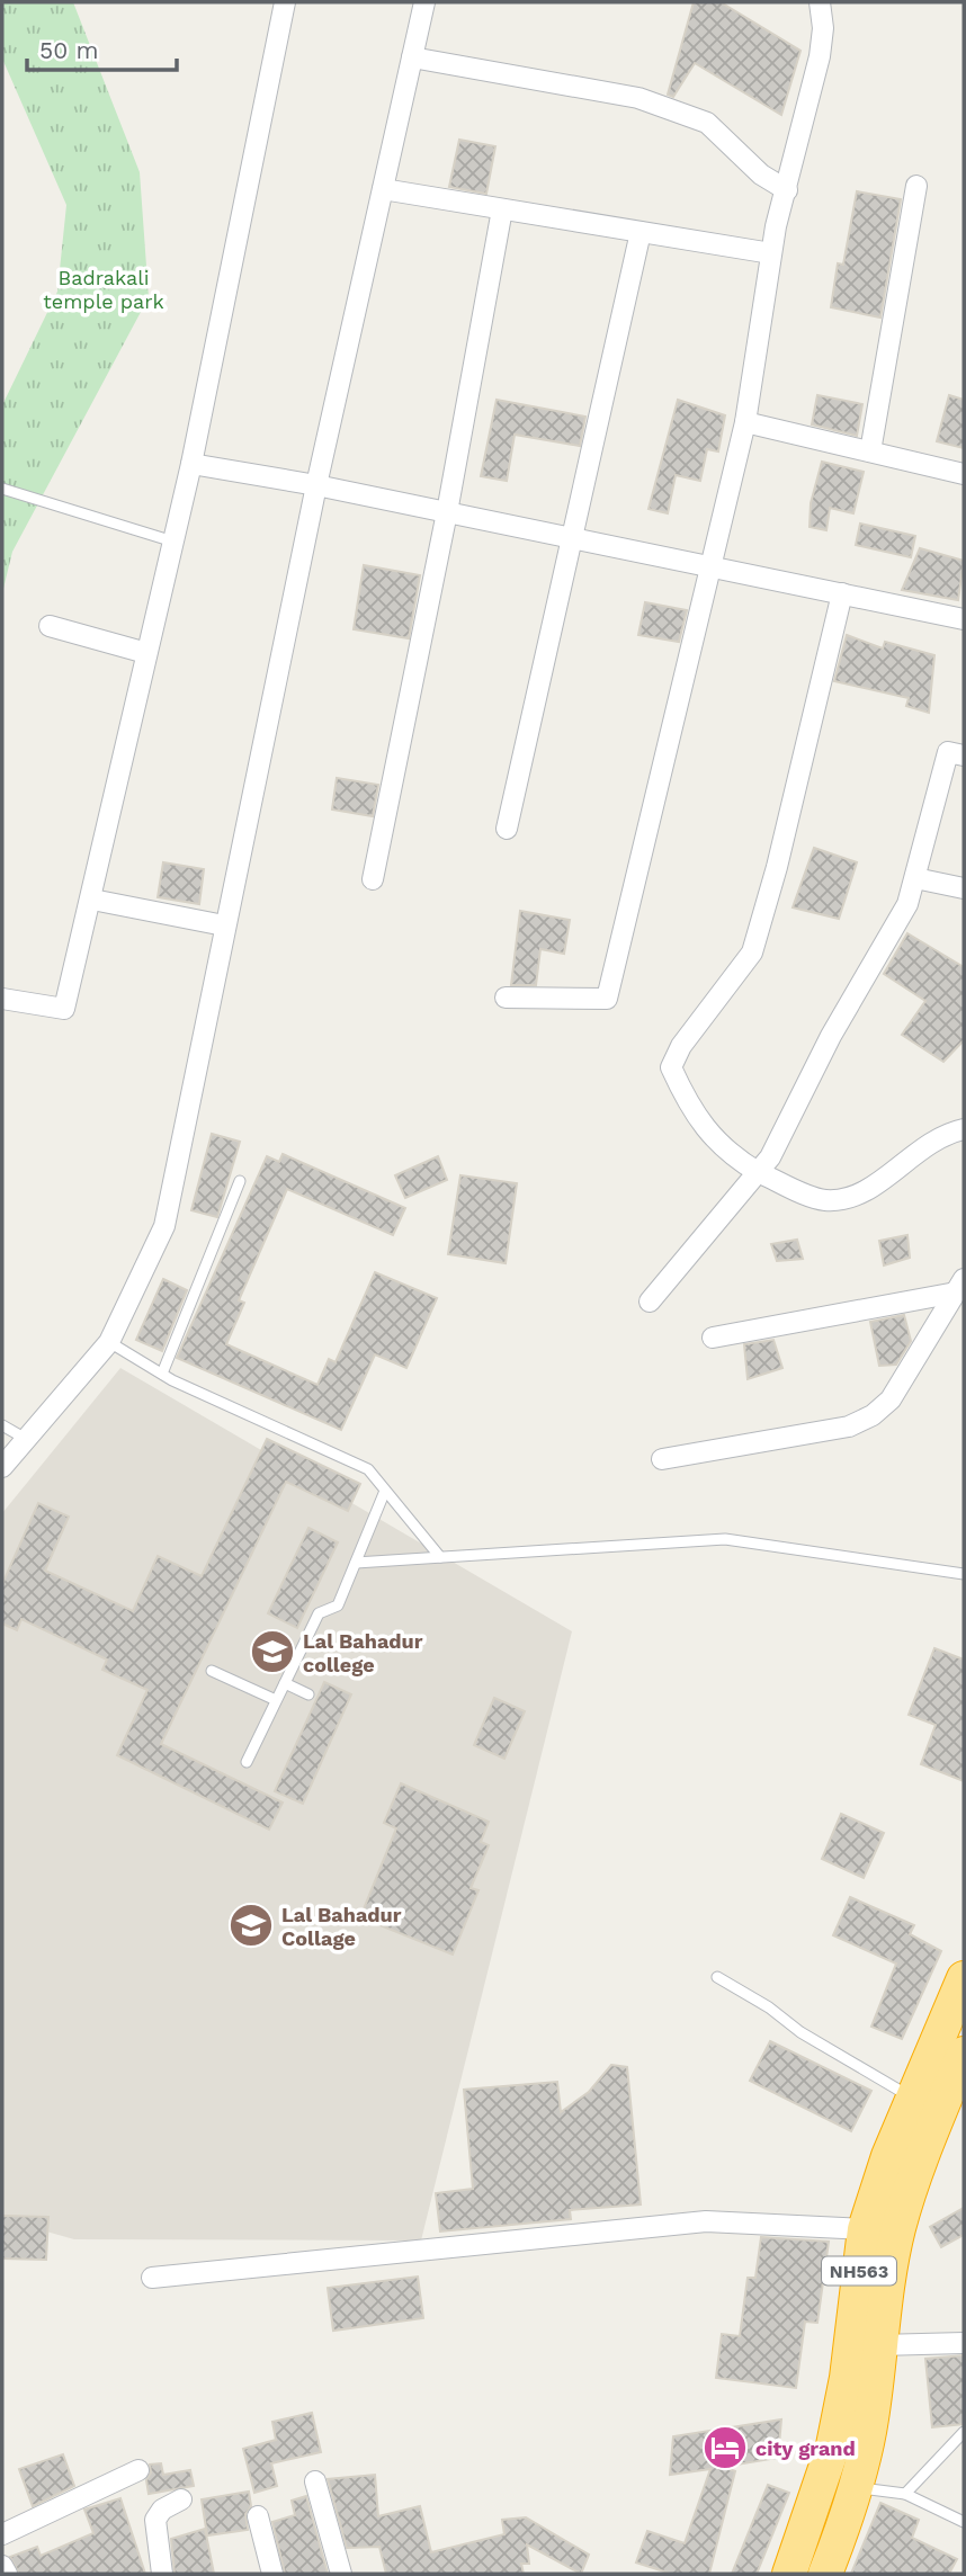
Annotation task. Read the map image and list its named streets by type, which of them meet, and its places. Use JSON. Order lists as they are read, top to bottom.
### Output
{
  "streets": {
    "highway": ["NH563"]
  },
  "parks": ["Badrakali temple park"],
  "places": {
    "school or university": ["Lal Bahadur college", "Lal Bahadur Collage"],
    "hotel": ["city grand"]
  },
  "scale_bar": "50 m"
}
